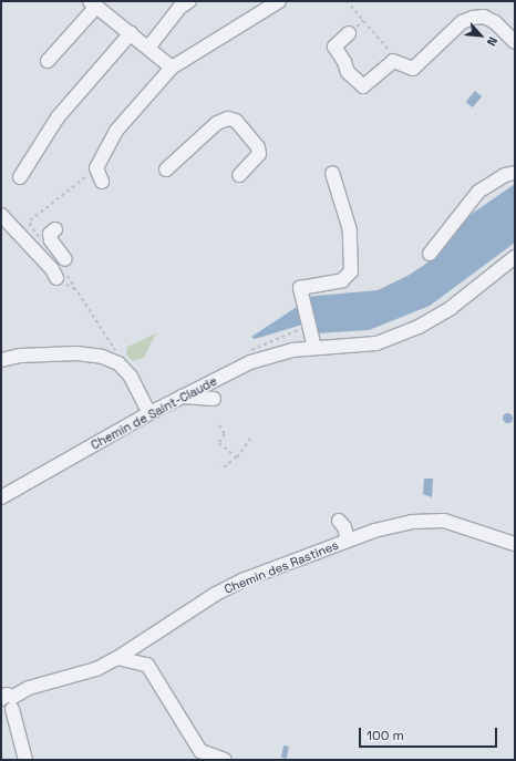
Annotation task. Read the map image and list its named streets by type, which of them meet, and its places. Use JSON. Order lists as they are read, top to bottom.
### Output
{
  "streets": {
    "street": ["Chemin de Saint-Claude", "Chemin des Rastines"]
  },
  "scale_bar": "100 m",
  "north": "bottom right"
}
